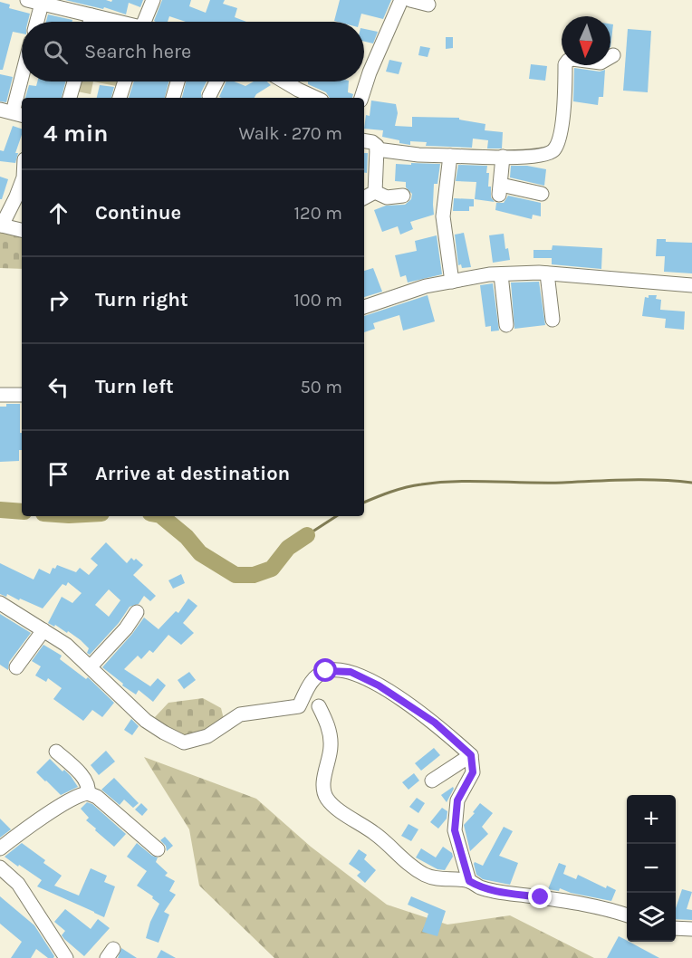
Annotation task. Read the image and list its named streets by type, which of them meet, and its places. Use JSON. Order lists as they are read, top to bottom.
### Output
{
  "north": "bottom",
  "page": {
    "search": "Search here",
    "heading": ["4 min", "Walk · 270 m"],
    "list": [
      ["Continue", "120 m"],
      ["Turn right", "100 m"],
      ["Turn left", "50 m"],
      "Arrive at destination"
    ],
    "map_buttons": ["+", "−"]
  }
}
